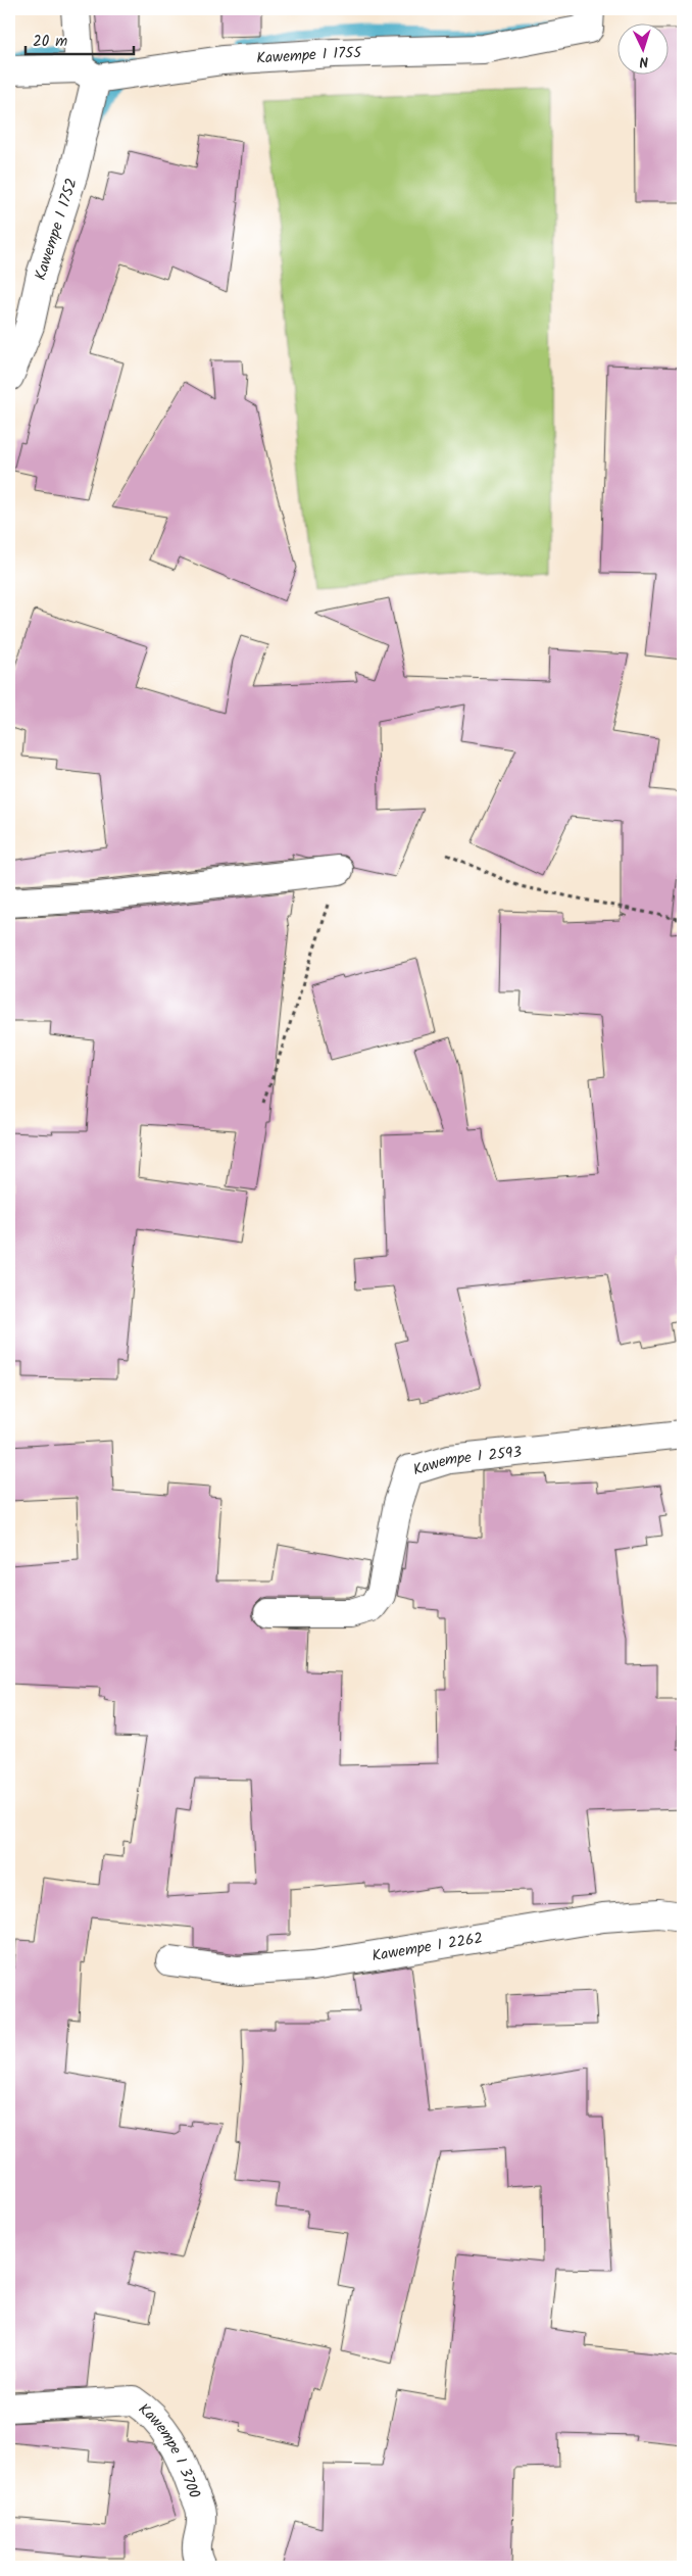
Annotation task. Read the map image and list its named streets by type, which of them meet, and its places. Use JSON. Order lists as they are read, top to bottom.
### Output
{
  "streets": {
    "street": [
      "Kawempe I 1755",
      "Kawempe I 1752",
      "Kawempe I 2593",
      "Kawempe I 2262",
      "Kawempe I 3700"
    ]
  },
  "crossings": [
    ["Kawempe I 1755", "Kawempe I 1752"]
  ],
  "scale_bar": "20 m",
  "north": "bottom"
}
